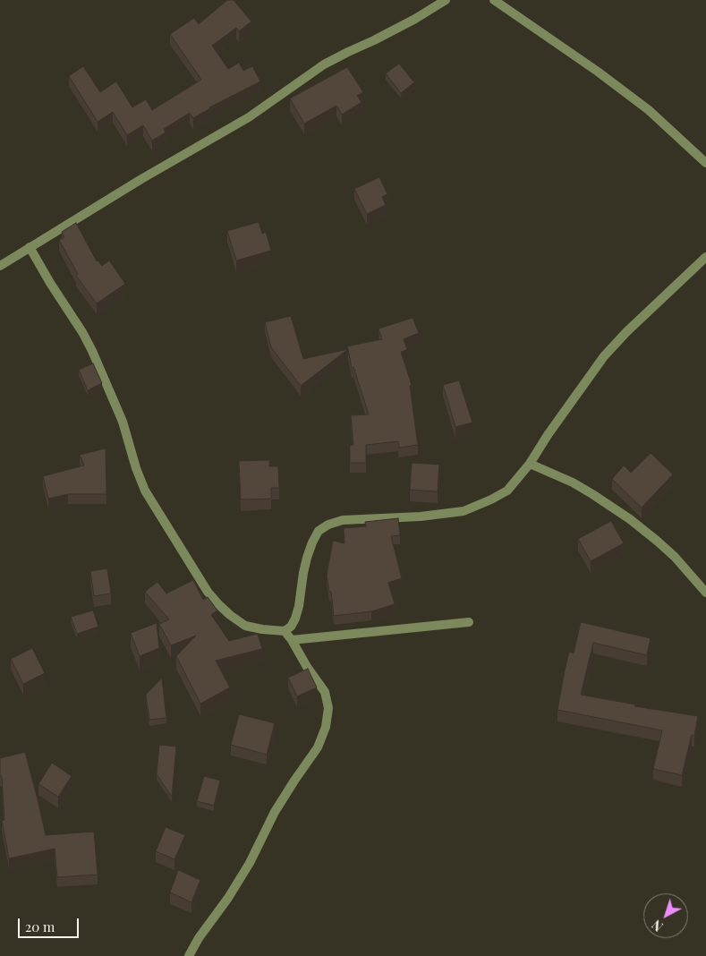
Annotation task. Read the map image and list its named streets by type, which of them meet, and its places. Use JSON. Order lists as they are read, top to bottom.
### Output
{
  "scale_bar": "20 m",
  "north": "bottom left"
}
